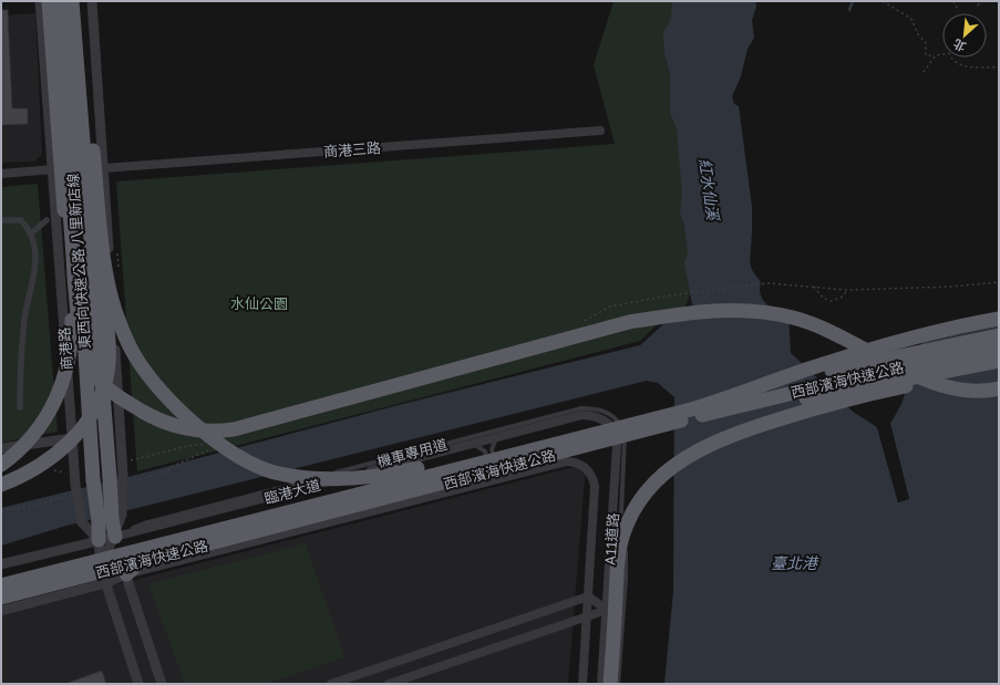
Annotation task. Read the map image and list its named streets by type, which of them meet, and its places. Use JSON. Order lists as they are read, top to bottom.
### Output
{
  "streets": {
    "highway": ["東西向快速公路 八里新店線", "西部濱海快速公路"],
    "street": [
      "商港三路",
      "商港路",
      "臨港大道",
      "A11道路"
    ],
    "lane": ["機車專用道"]
  },
  "crossings": [
    ["商港路", "臨港大道"],
    ["機車專用道", "臨港大道"],
    ["臨港大道", "A11道路"]
  ],
  "water": ["紅水仙溪", "臺北港"],
  "parks": ["水仙公園"],
  "north": "bottom left"
}
